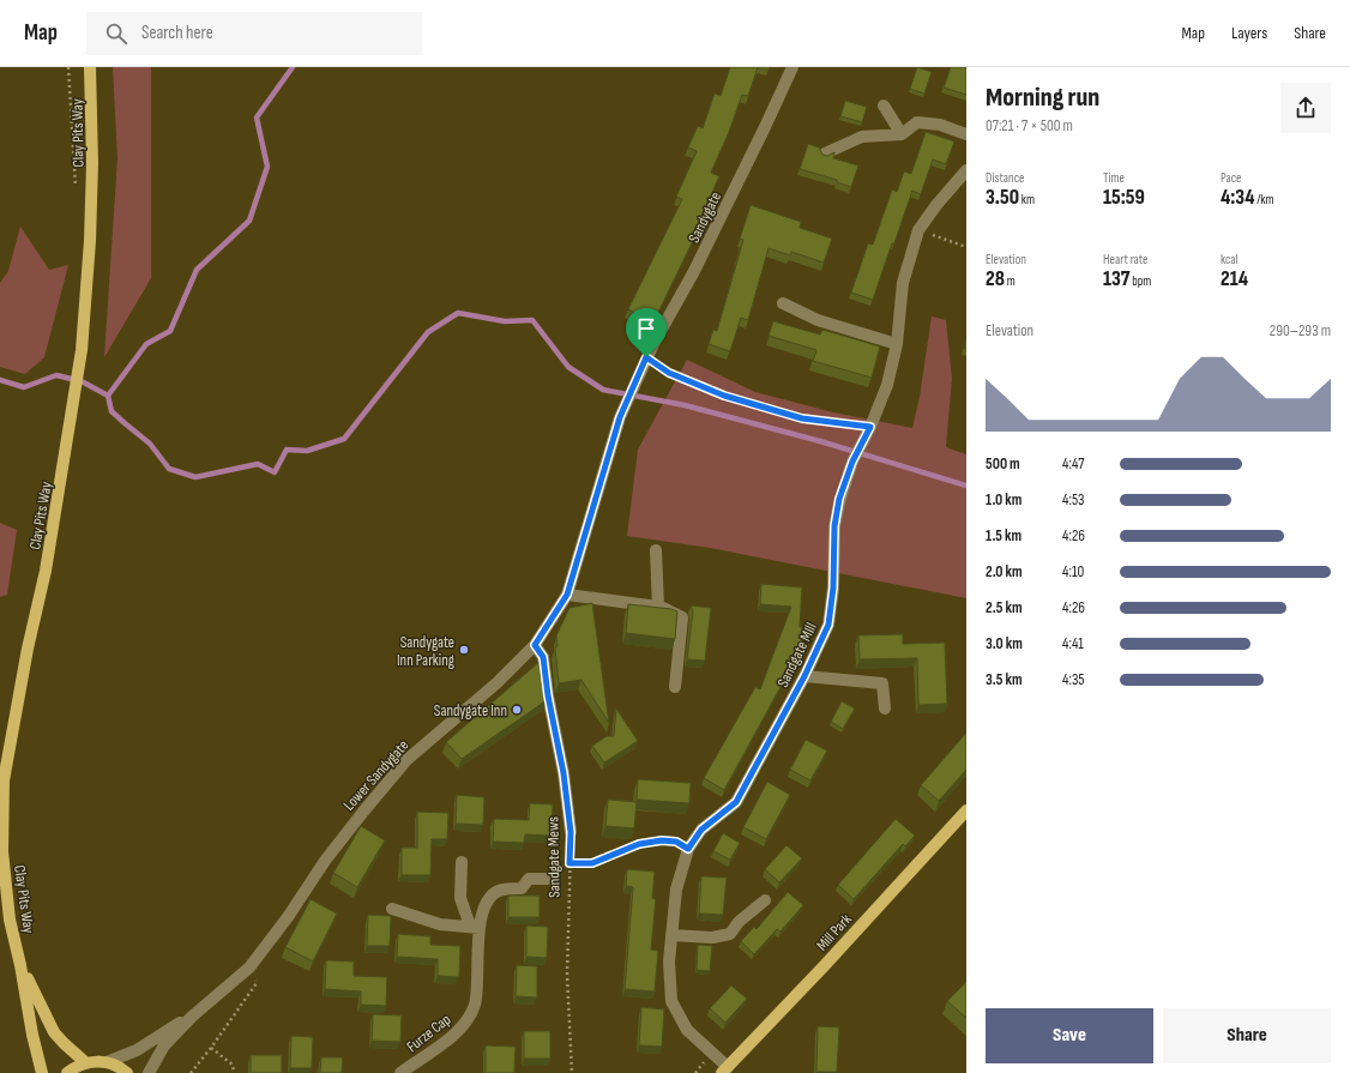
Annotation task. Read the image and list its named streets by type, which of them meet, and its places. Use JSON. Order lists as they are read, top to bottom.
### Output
{
  "streets": {
    "main road": ["Clay Pits Way", "Mill Park"],
    "street": [
      "Sandygate",
      "Sandgate MIll",
      "Lower Sandygate",
      "Sandgate Mews",
      "Furze Cap"
    ]
  },
  "crossings": [
    ["Sandygate", "Lower Sandygate"],
    ["Sandgate MIll", "Mill Park"],
    ["Lower Sandygate", "Sandgate Mews"]
  ],
  "places": ["Sandygate Inn Parking", "Sandygate Inn"],
  "page": {
    "header": "Map",
    "search": "Search here",
    "nav": ["Map", "Layers", "Share"],
    "heading": ["Morning run", "07:21 · 7 × 500 m"],
    "stats": [
      ["Distance", "3.50 km"],
      ["Time", "15:59"],
      ["Pace", "4:34 /km"],
      ["Elevation", "28 m"],
      ["Heart rate", "137 bpm"],
      ["kcal", "214"]
    ],
    "chart": ["Elevation", "290–293 m"],
    "list": [
      {
        "name": "500 m",
        "note": "4:47"
      },
      {
        "name": "1.0 km",
        "note": "4:53"
      },
      {
        "name": "1.5 km",
        "note": "4:26"
      },
      {
        "name": "2.0 km",
        "note": "4:10"
      },
      {
        "name": "2.5 km",
        "note": "4:26"
      },
      {
        "name": "3.0 km",
        "note": "4:41"
      },
      {
        "name": "3.5 km",
        "note": "4:35"
      }
    ],
    "buttons": ["Save", "Share"]
  }
}
